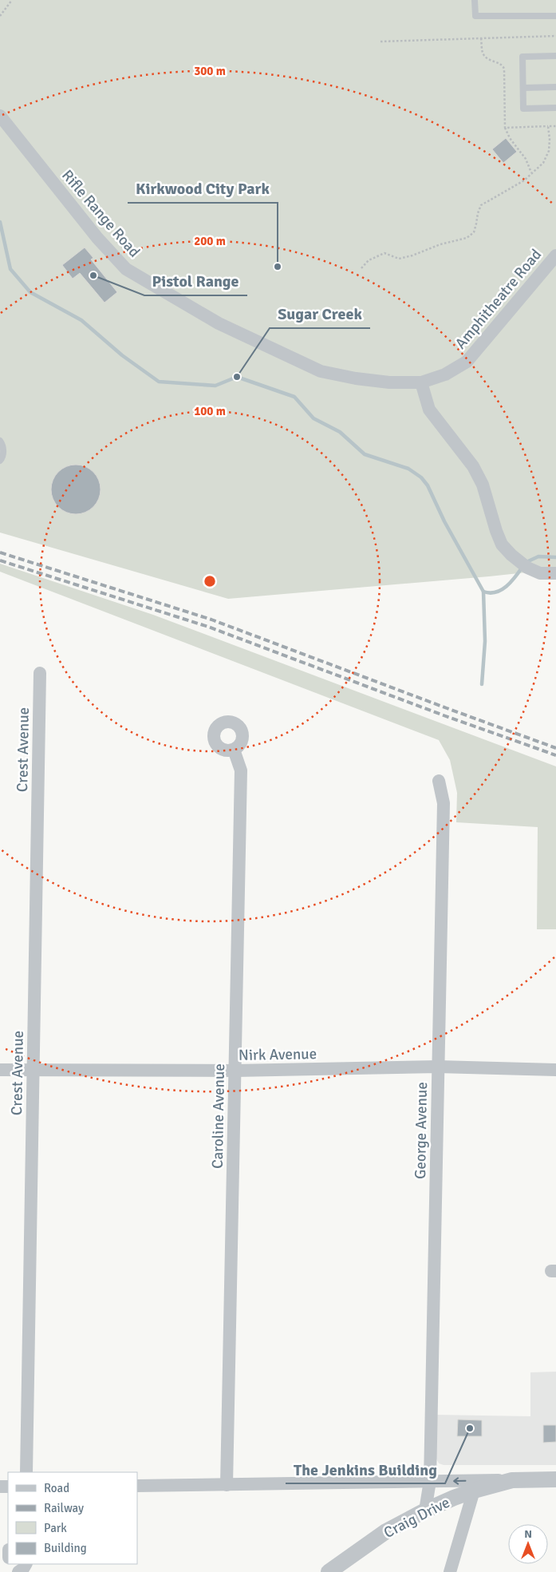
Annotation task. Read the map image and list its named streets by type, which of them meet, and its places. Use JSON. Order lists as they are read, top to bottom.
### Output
{
  "streets": {
    "street": [
      "Rifle Range Road",
      "Amphitheatre Road",
      "Crest Avenue",
      "Nirk Avenue",
      "Caroline Avenue",
      "George Avenue",
      "Craig Drive"
    ]
  },
  "crossings": [
    ["Rifle Range Road", "Amphitheatre Road"],
    ["Crest Avenue", "Nirk Avenue"],
    ["Nirk Avenue", "Caroline Avenue"],
    ["Nirk Avenue", "George Avenue"],
    ["George Avenue", "Craig Drive"]
  ],
  "places": [
    "Kirkwood City Park",
    "Pistol Range",
    "Sugar Creek",
    "The Jenkins Building"
  ],
  "legend": [
    "Road",
    "Railway",
    "Park",
    "Building"
  ],
  "north": "top",
  "rings": ["300 m", "200 m", "100 m"]
}
